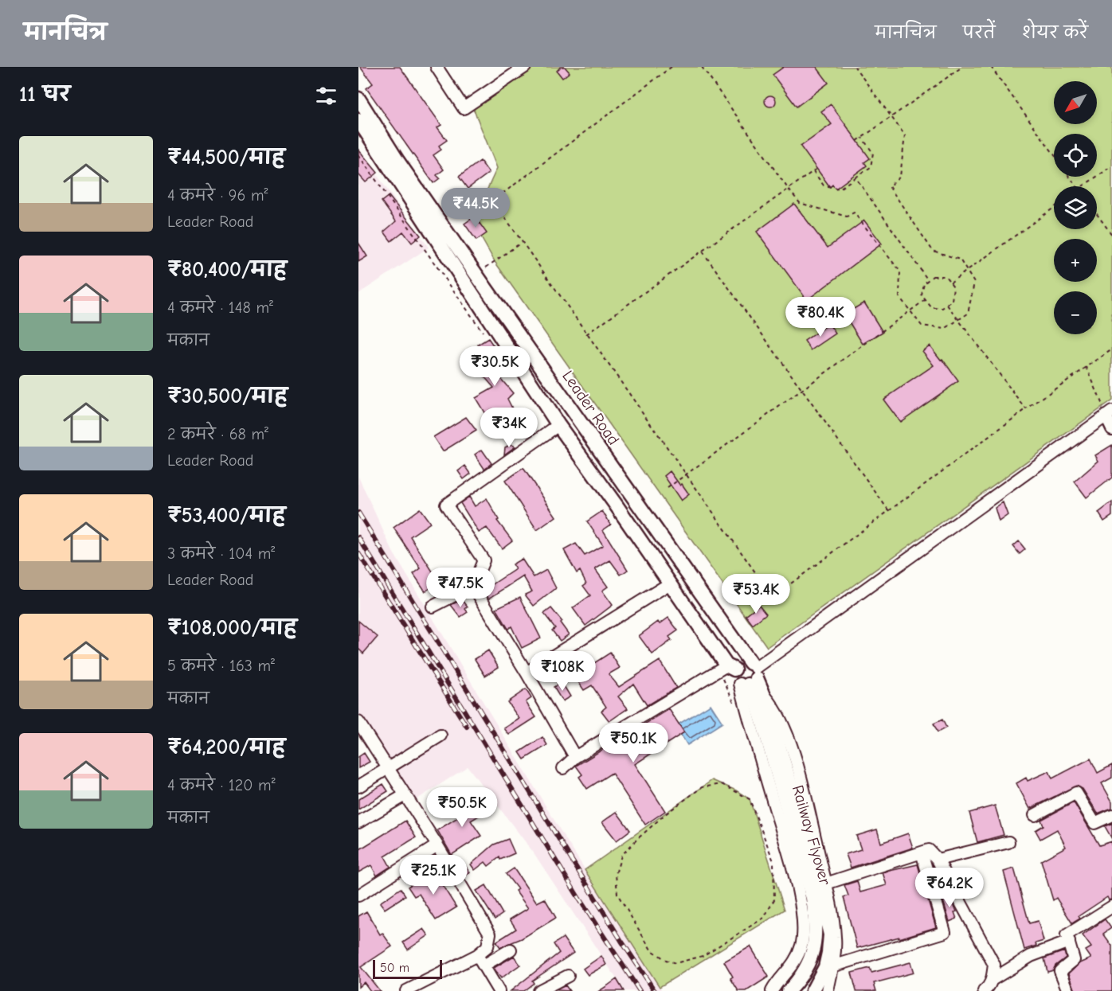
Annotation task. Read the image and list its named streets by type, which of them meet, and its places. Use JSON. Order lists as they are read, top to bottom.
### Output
{
  "streets": {
    "main road": ["Leader Road", "Railway Flyover"]
  },
  "crossings": [
    ["Leader Road", "Railway Flyover"]
  ],
  "scale_bar": "50 m",
  "north": "bottom left",
  "page": {
    "header": "मानचित्र",
    "nav": ["मानचित्र", "परतें", "शेयर करें"],
    "heading": "11 घर",
    "map_buttons": ["+", "−"],
    "list": [
      {
        "name": "₹44,500/माह",
        "note": "4 कमरे · 96 m² · Leader Road"
      },
      {
        "name": "₹80,400/माह",
        "note": "4 कमरे · 148 m² · मकान"
      },
      {
        "name": "₹30,500/माह",
        "note": "2 कमरे · 68 m² · Leader Road"
      },
      {
        "name": "₹53,400/माह",
        "note": "3 कमरे · 104 m² · Leader Road"
      },
      {
        "name": "₹108,000/माह",
        "note": "5 कमरे · 163 m² · मकान"
      },
      {
        "name": "₹64,200/माह",
        "note": "4 कमरे · 120 m² · मकान"
      }
    ],
    "price": [
      "₹44.5K",
      "₹80.4K",
      "₹30.5K",
      "₹34K",
      "₹47.5K",
      "₹53.4K",
      "₹108K",
      "₹50.1K",
      "₹50.5K",
      "₹25.1K",
      "₹64.2K"
    ],
    "scale": "50 m"
  }
}
